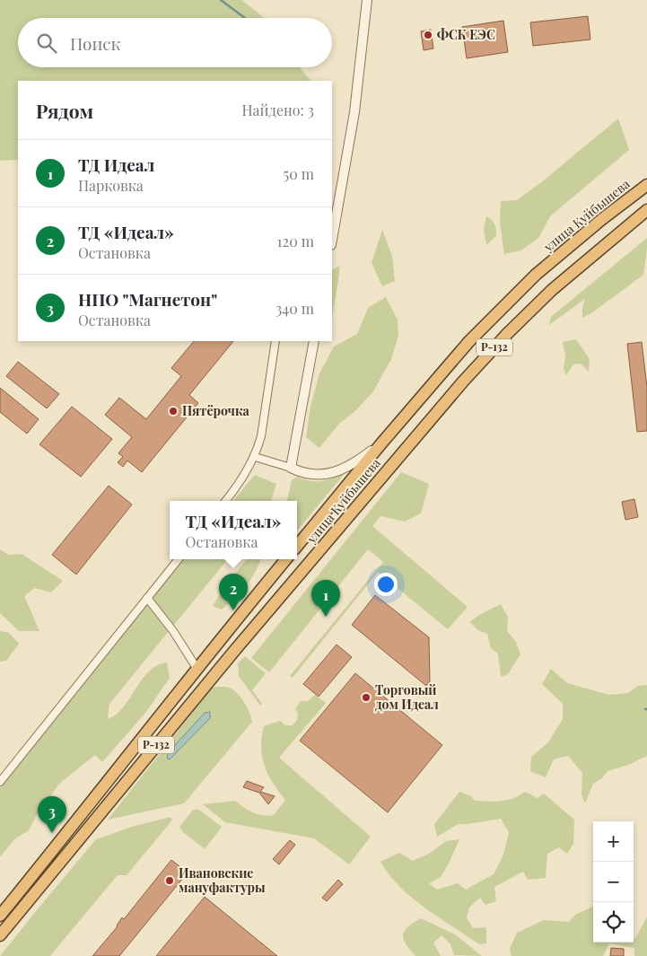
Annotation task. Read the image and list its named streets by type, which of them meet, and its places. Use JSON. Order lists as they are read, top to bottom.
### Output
{
  "streets": {
    "highway": ["улица Куйбышева", "Р-132"]
  },
  "places": [
    "ФСК ЕЭС",
    "Пятёрочка",
    "Торговый дом Идеал",
    "Ивановские мануфактуры"
  ],
  "page": {
    "search": "Поиск",
    "heading": ["Рядом", "Найдено: 3"],
    "list": [
      {
        "mark": "1",
        "name": "ТД Идеал",
        "note": "Парковка",
        "value": "50 m"
      },
      {
        "mark": "2",
        "name": "ТД «Идеал»",
        "note": "Остановка",
        "value": "120 m"
      },
      {
        "mark": "3",
        "name": "НПО \"Магнетон\"",
        "note": "Остановка",
        "value": "340 m"
      }
    ],
    "popup": ["ТД «Идеал»", "Остановка"],
    "pins": ["2", "1", "3"],
    "map_buttons": ["+", "−"]
  }
}
